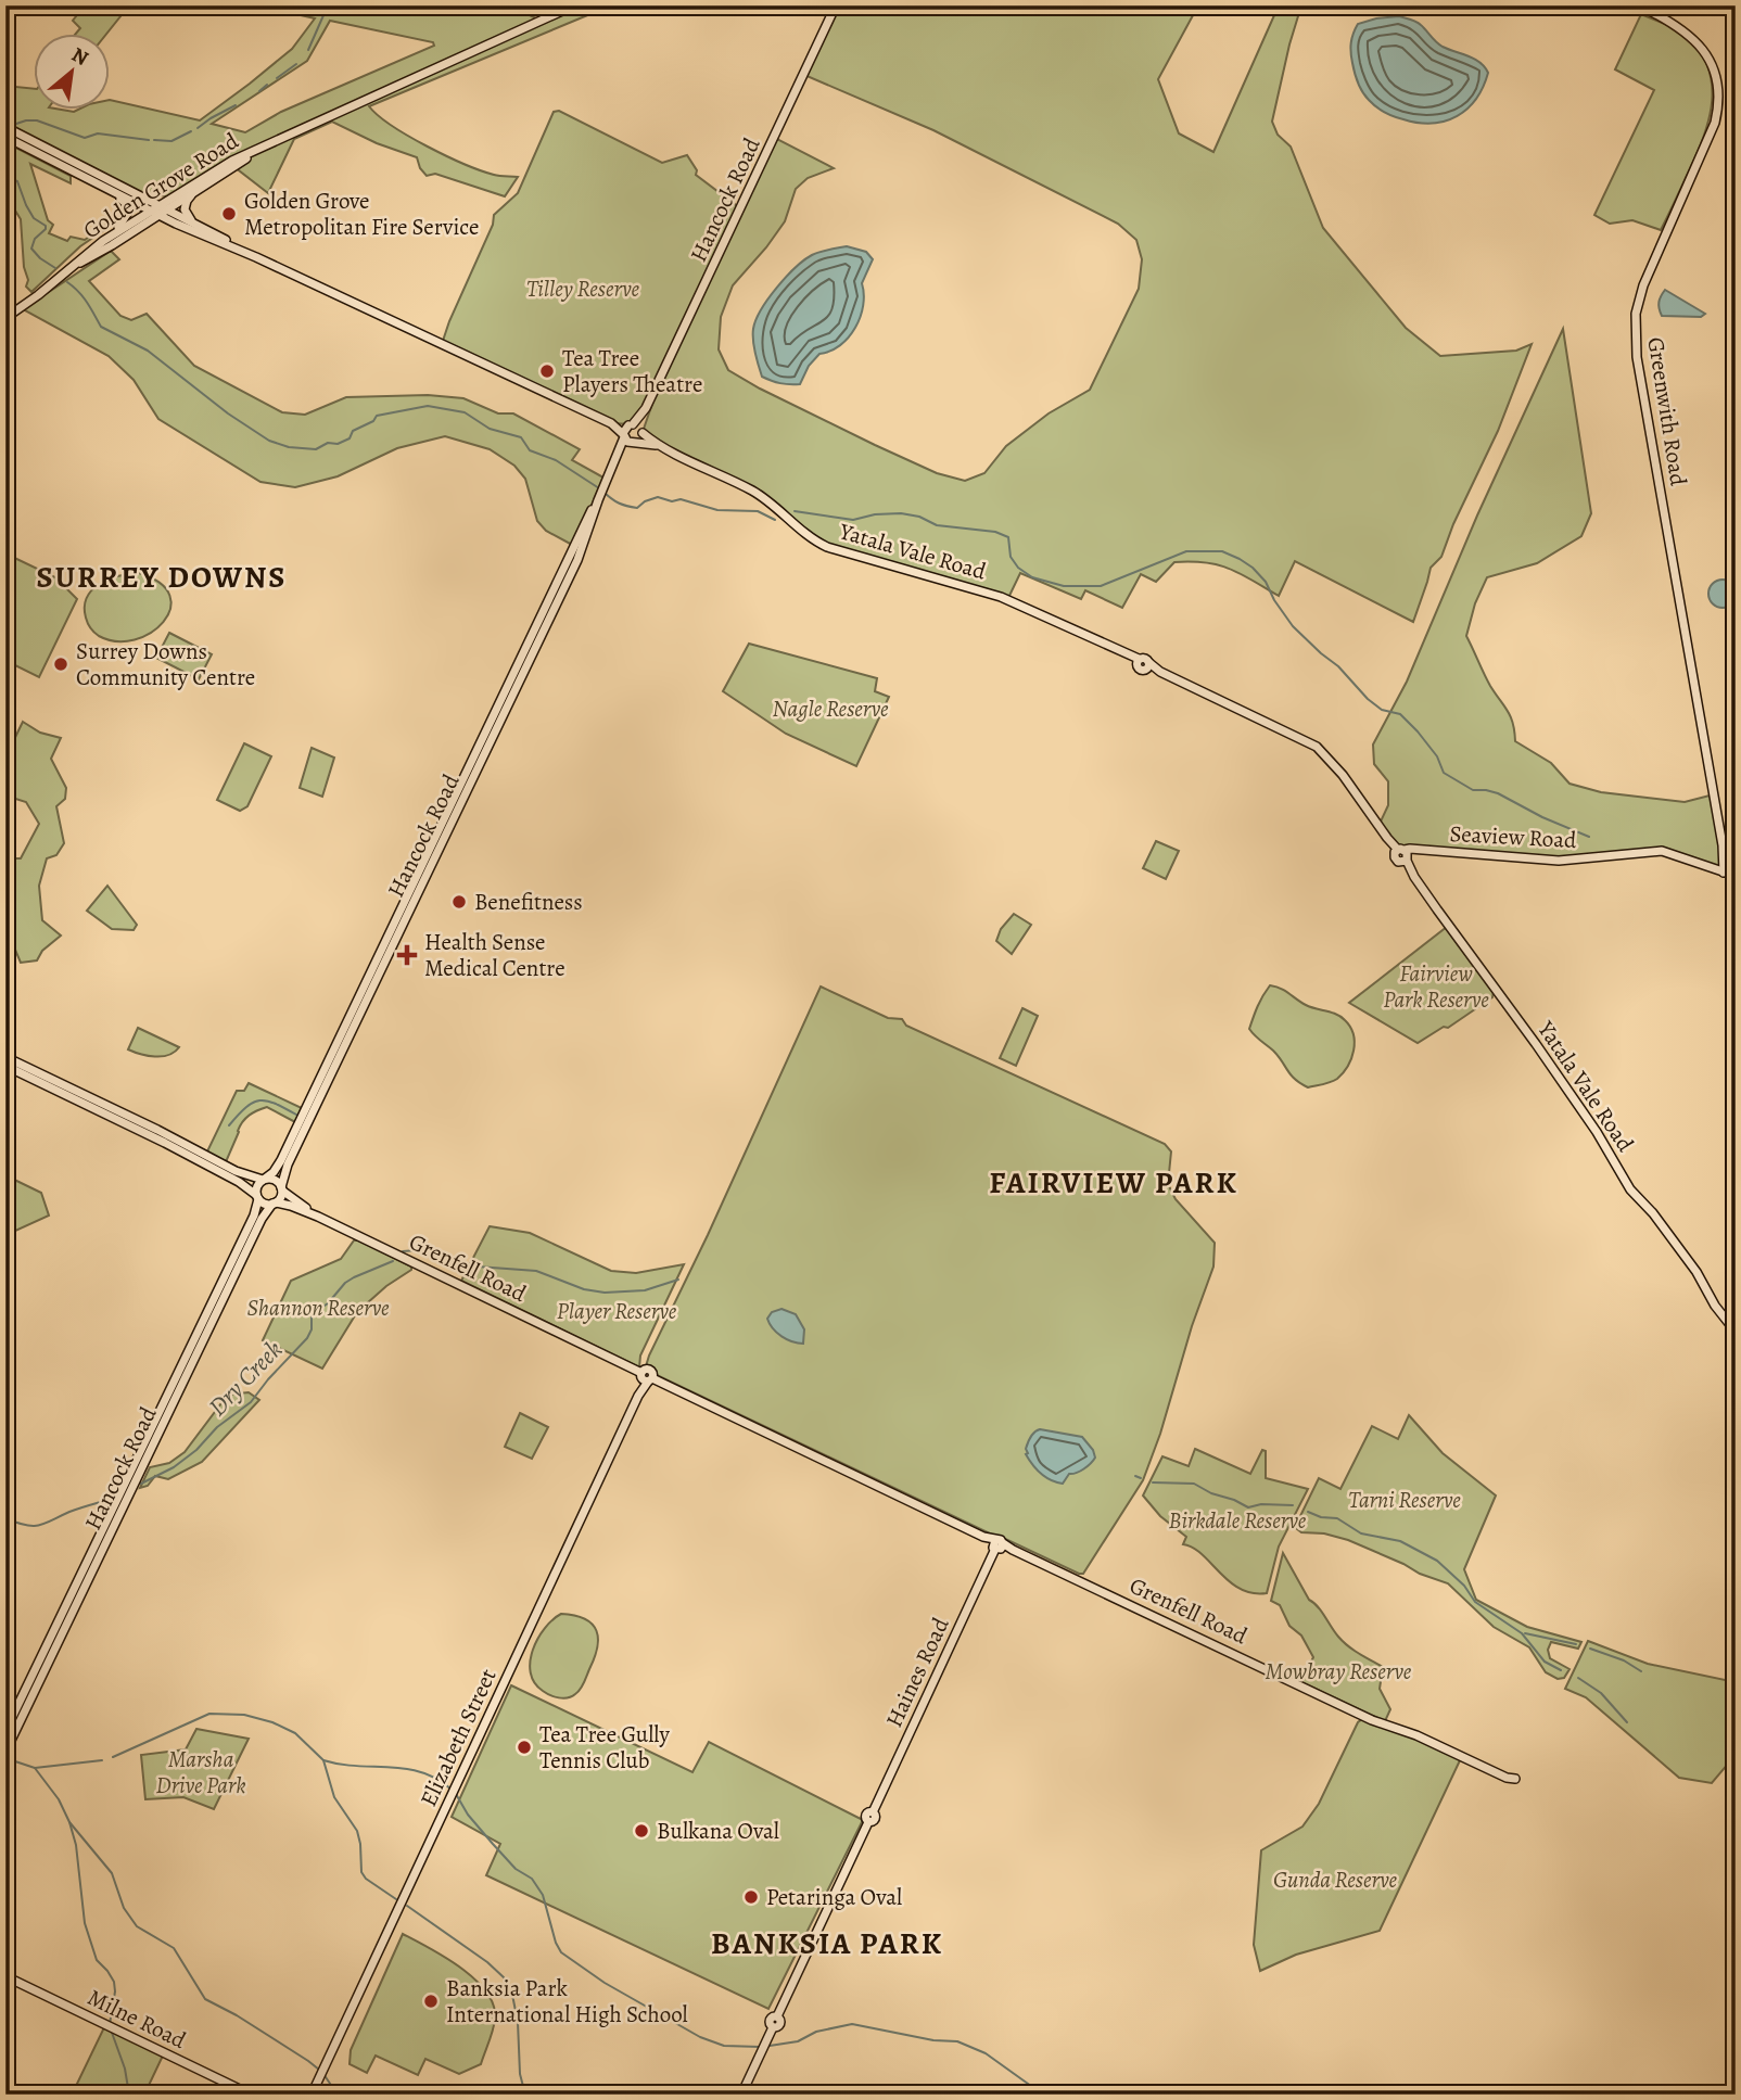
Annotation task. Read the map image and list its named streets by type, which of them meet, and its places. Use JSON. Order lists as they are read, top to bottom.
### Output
{
  "streets": {
    "main road": [
      "Golden Grove Road",
      "Hancock Road",
      "Greenwith Road",
      "Yatala Vale Road",
      "Seaview Road",
      "Grenfell Road",
      "Haines Road",
      "Elizabeth Street",
      "Milne Road"
    ]
  },
  "crossings": [
    ["Golden Grove Road", "Yatala Vale Road"],
    ["Hancock Road", "Yatala Vale Road"],
    ["Hancock Road", "Grenfell Road"],
    ["Greenwith Road", "Seaview Road"],
    ["Yatala Vale Road", "Seaview Road"],
    ["Grenfell Road", "Haines Road"],
    ["Grenfell Road", "Elizabeth Street"]
  ],
  "districts": ["SURREY DOWNS", "FAIRVIEW PARK", "BANKSIA PARK"],
  "water": ["Dry Creek"],
  "parks": [
    "Tilley Reserve",
    "Nagle Reserve",
    "Fairview Park Reserve",
    "Shannon Reserve",
    "Player Reserve",
    "Tarni Reserve",
    "Birkdale Reserve",
    "Mowbray Reserve",
    "Marsha Drive Park",
    "Gunda Reserve"
  ],
  "places": {
    "other": [
      "Golden Grove Metropolitan Fire Service",
      "Tea Tree Players Theatre",
      "Surrey Downs Community Centre",
      "Benefitness",
      "Tea Tree Gully Tennis Club",
      "Bulkana Oval",
      "Petaringa Oval",
      "Banksia Park International High School"
    ],
    "health": ["Health Sense Medical Centre"]
  },
  "north": "top right"
}
